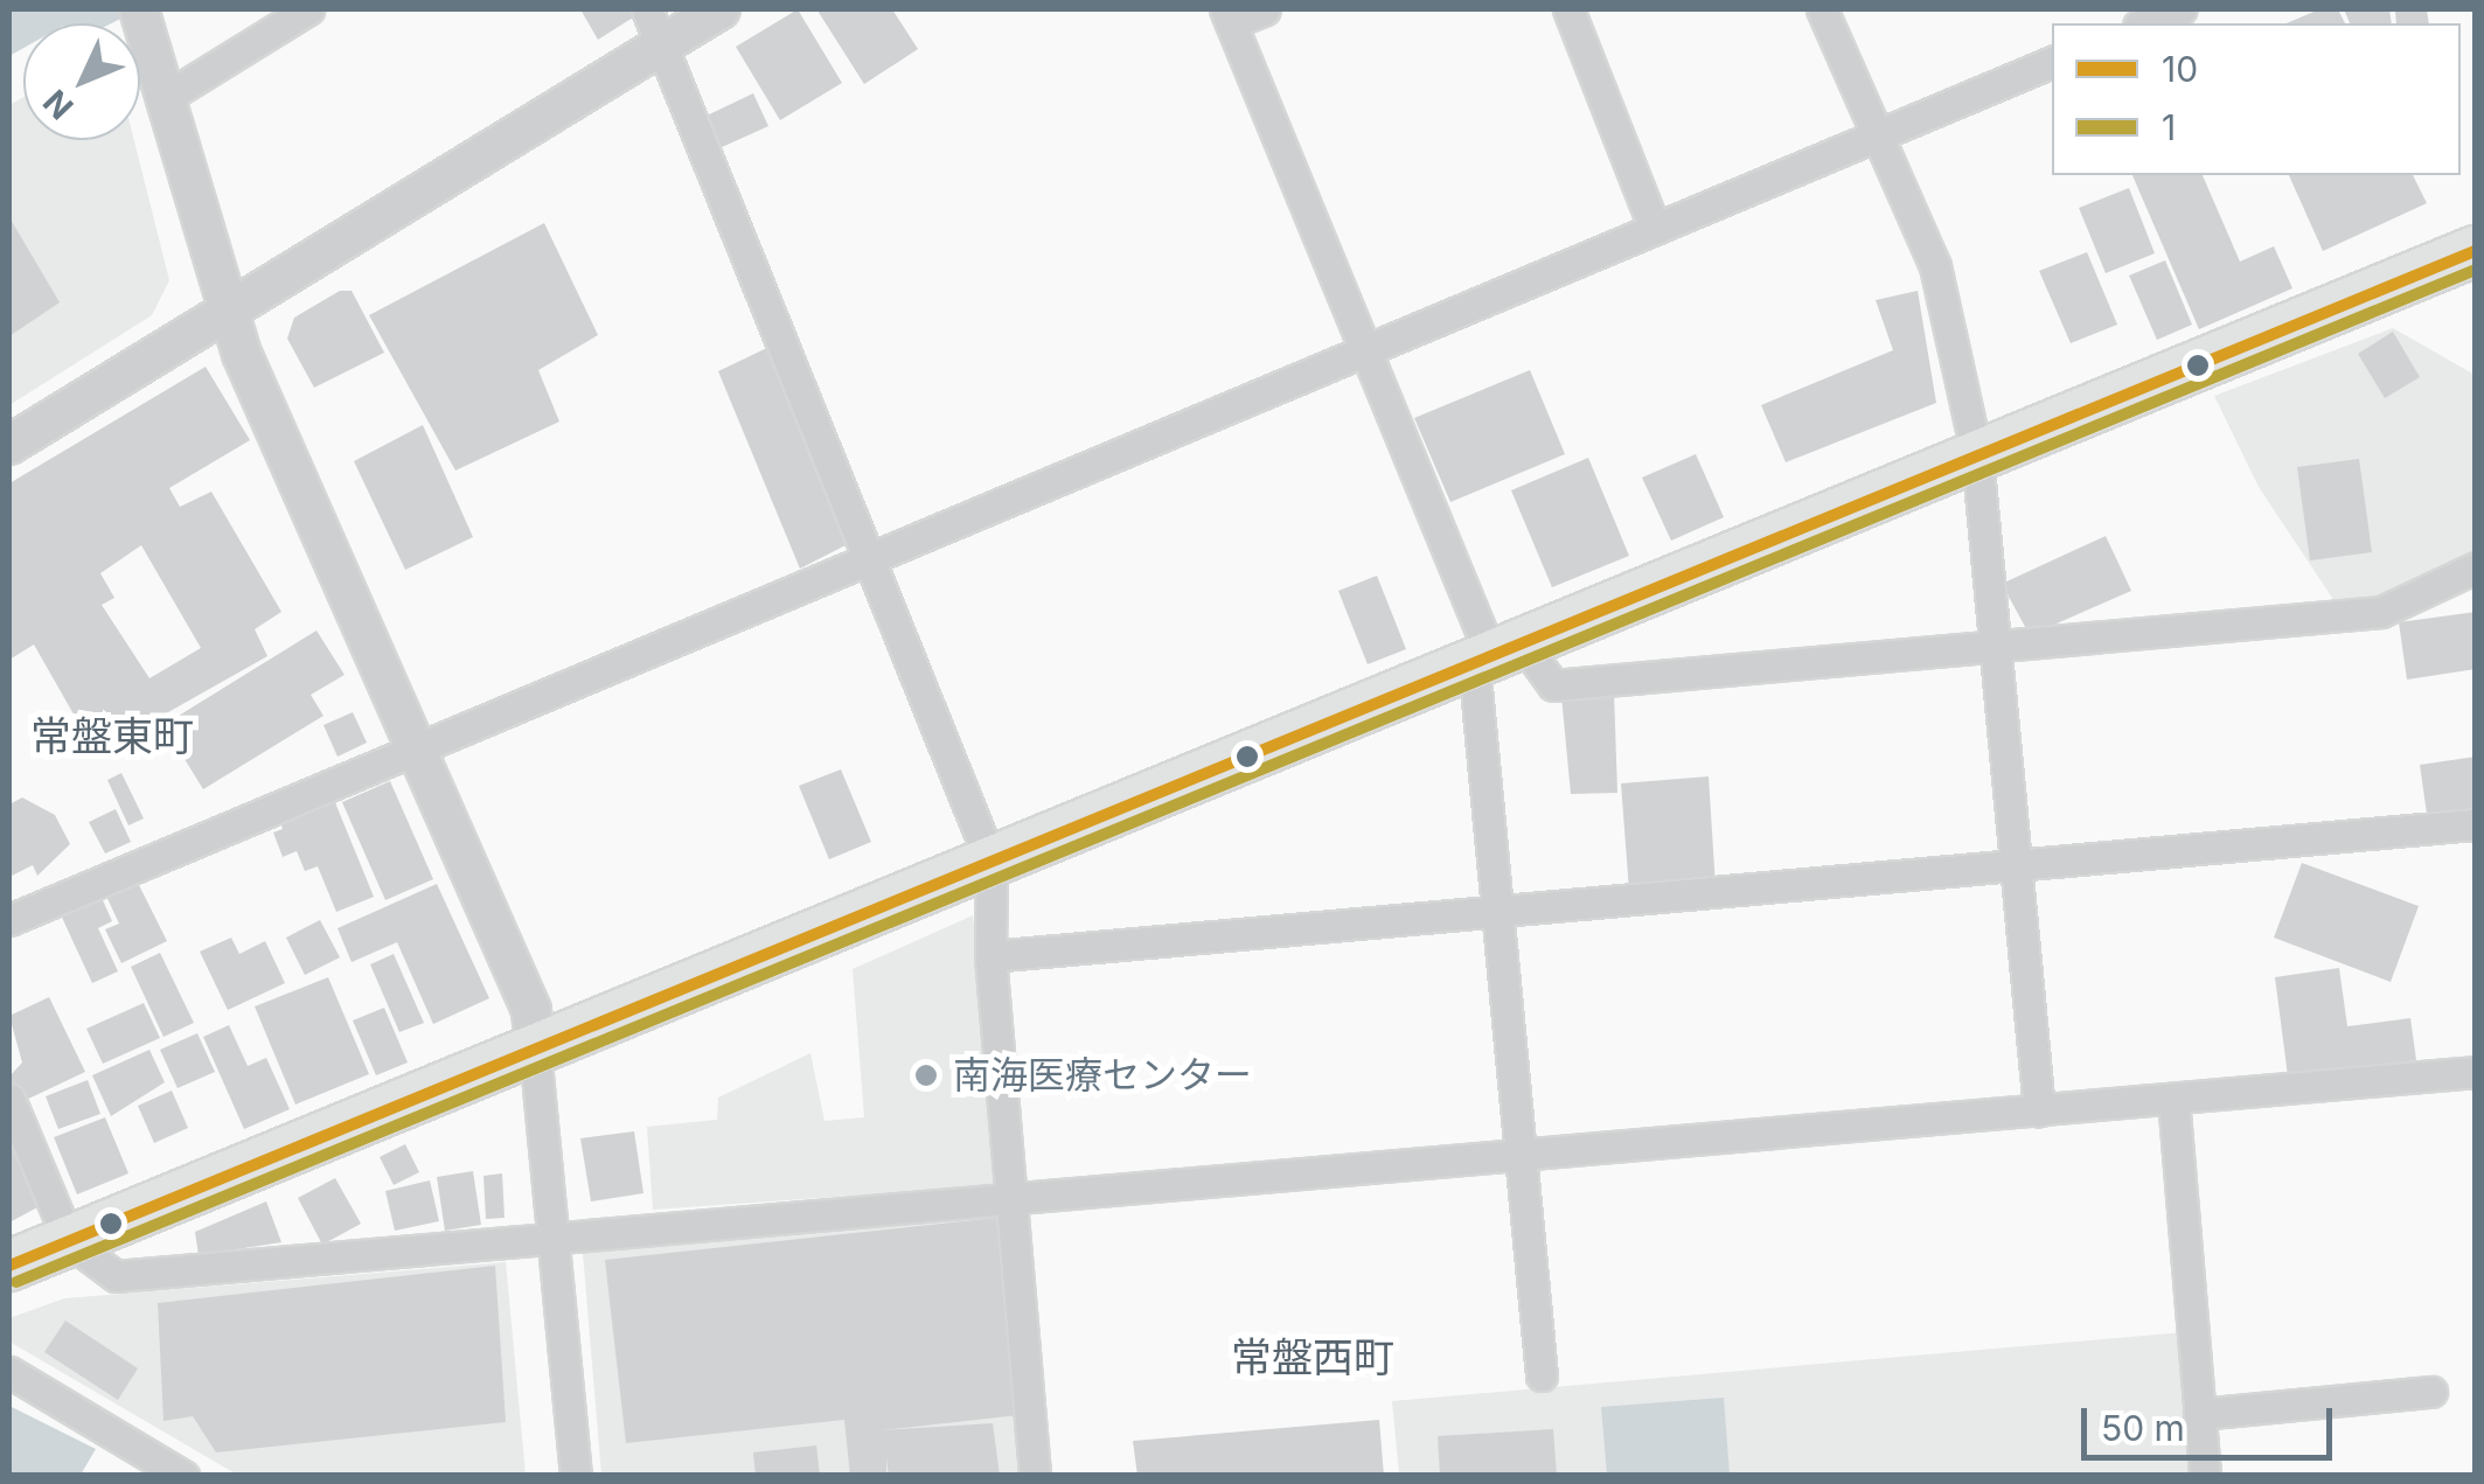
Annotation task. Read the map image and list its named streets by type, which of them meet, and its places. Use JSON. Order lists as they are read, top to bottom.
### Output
{
  "districts": ["常盤東町", "常盤西町"],
  "places": ["南海医療センター"],
  "lines": ["transit line 10", "transit line 1"],
  "legend": ["10", "1"],
  "scale_bar": "50 m",
  "north": "bottom left"
}
